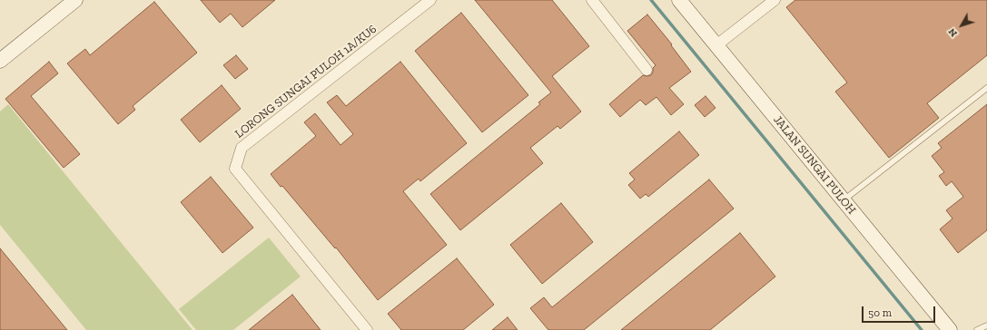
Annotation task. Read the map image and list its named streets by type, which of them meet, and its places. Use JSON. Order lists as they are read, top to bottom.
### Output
{
  "streets": {
    "street": ["LORONG SUNGAI PULOH 1A/KU6", "JALAN SUNGAI PULOH"]
  },
  "scale_bar": "50 m",
  "north": "bottom left"
}
